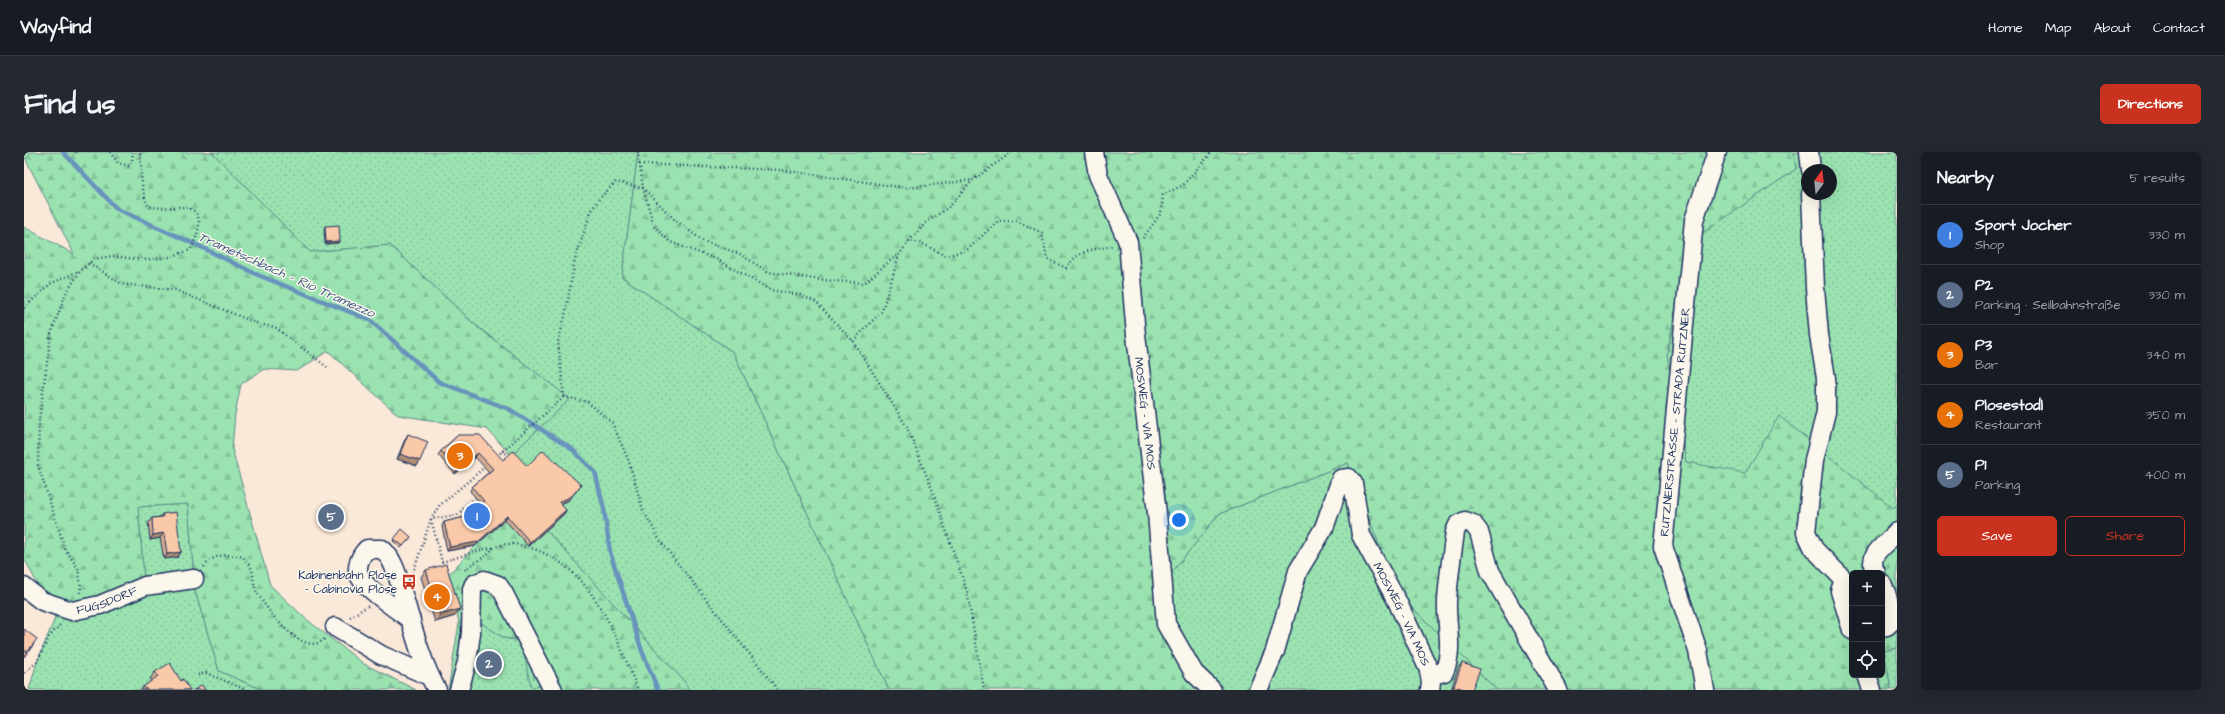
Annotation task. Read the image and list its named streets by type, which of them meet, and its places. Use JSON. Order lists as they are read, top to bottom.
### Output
{
  "streets": {
    "street": ["MOSWEG - VIA MOS", "RUTZNERSTRASSE - STRADA RUTZNER", "FUGSDORF"]
  },
  "water": ["Trametschbach - Rio Tramezzo"],
  "places": {
    "bus stop": ["Kabinenbahn Plose - Cabinovia Plose"]
  },
  "north": "top",
  "page": {
    "header": "Wayfind",
    "nav": [
      "Home",
      "Map",
      "About",
      "Contact"
    ],
    "buttons": [
      "Directions",
      ["Save", "Share"]
    ],
    "title": "Find us",
    "heading": ["Nearby", "5 results"],
    "list": [
      {
        "mark": "1",
        "name": "Sport Jocher",
        "note": "Shop",
        "value": "330 m"
      },
      {
        "mark": "2",
        "name": "P2",
        "note": "Parking · Seilbahnstraße",
        "value": "330 m"
      },
      {
        "mark": "3",
        "name": "P3",
        "note": "Bar",
        "value": "340 m"
      },
      {
        "mark": "4",
        "name": "Plosestodl",
        "note": "Restaurant",
        "value": "350 m"
      },
      {
        "mark": "5",
        "name": "P1",
        "note": "Parking",
        "value": "400 m"
      }
    ],
    "pins": [
      "3",
      "1",
      "5",
      "4",
      "2"
    ],
    "map_buttons": ["+", "−"]
  }
}
